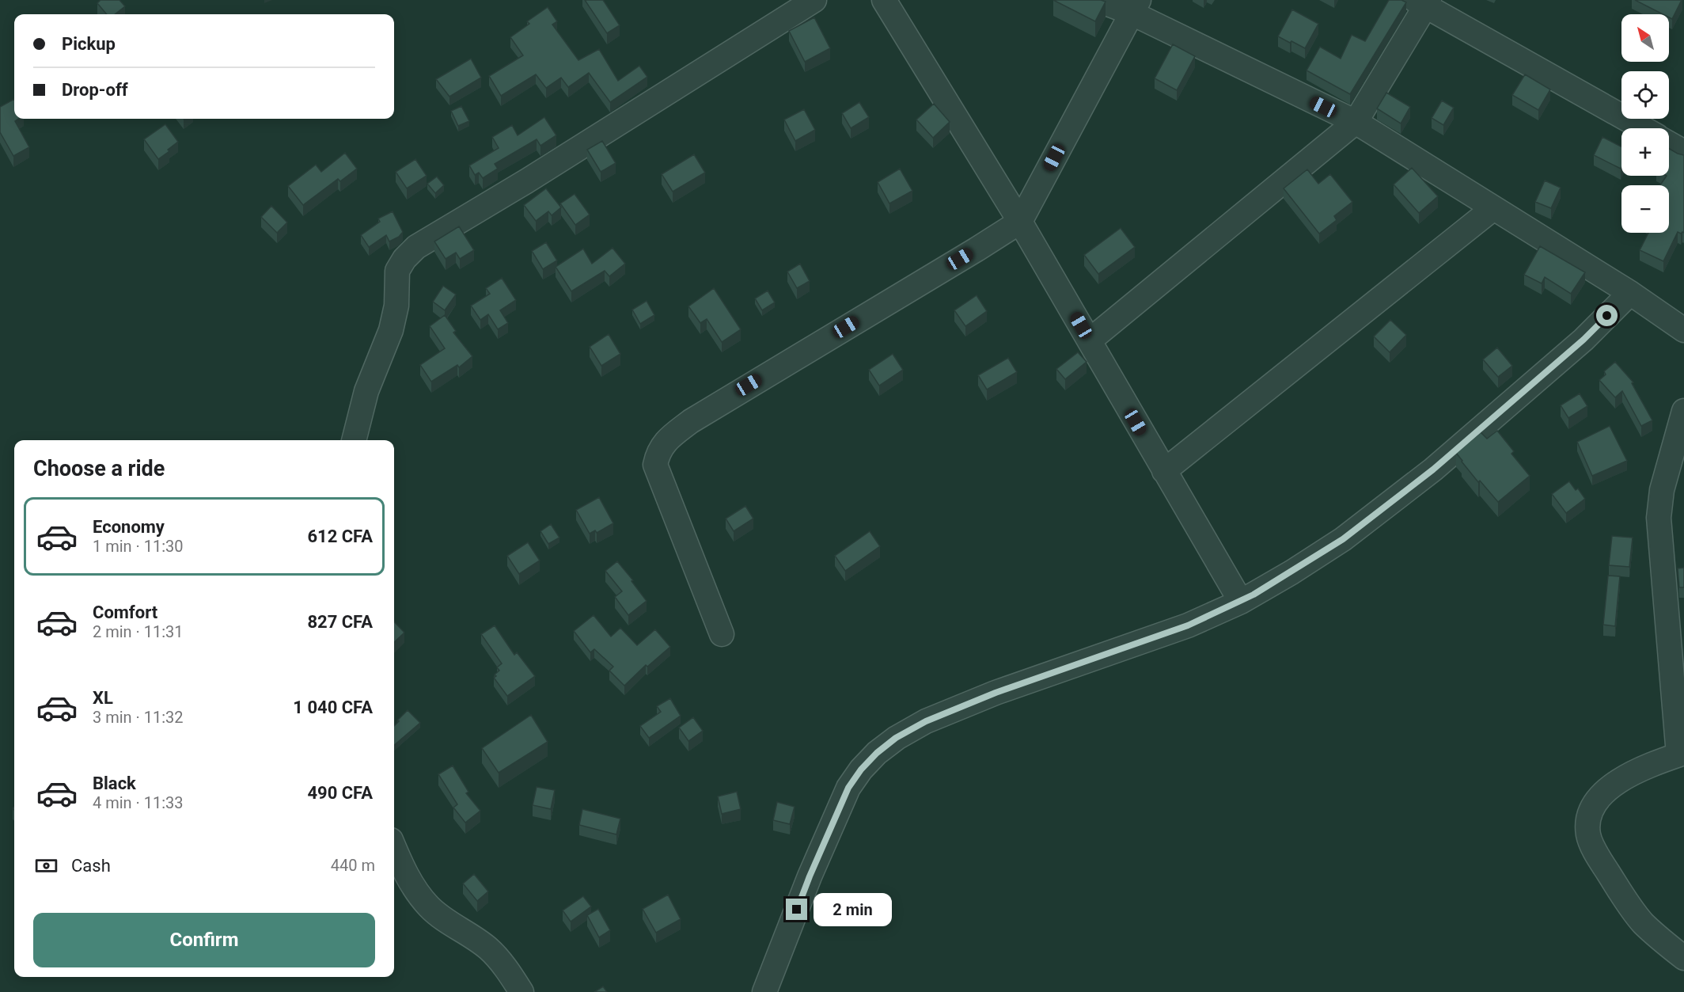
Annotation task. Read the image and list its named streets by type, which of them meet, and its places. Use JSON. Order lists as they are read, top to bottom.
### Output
{
  "north": "top left",
  "page": {
    "map_buttons": ["+", "−"],
    "banner": ["Pickup", "Drop-off"],
    "heading": "Choose a ride",
    "list": [
      {
        "name": "Economy",
        "note": "1 min · 11:30",
        "value": "612 CFA"
      },
      {
        "name": "Comfort",
        "note": "2 min · 11:31",
        "value": "827 CFA"
      },
      {
        "name": "XL",
        "note": "3 min · 11:32",
        "value": "1 040 CFA"
      },
      {
        "name": "Black",
        "note": "4 min · 11:33",
        "value": "490 CFA"
      }
    ],
    "pay": ["Cash", "440 m"],
    "bubble": "2 min",
    "buttons": "Confirm"
  }
}
